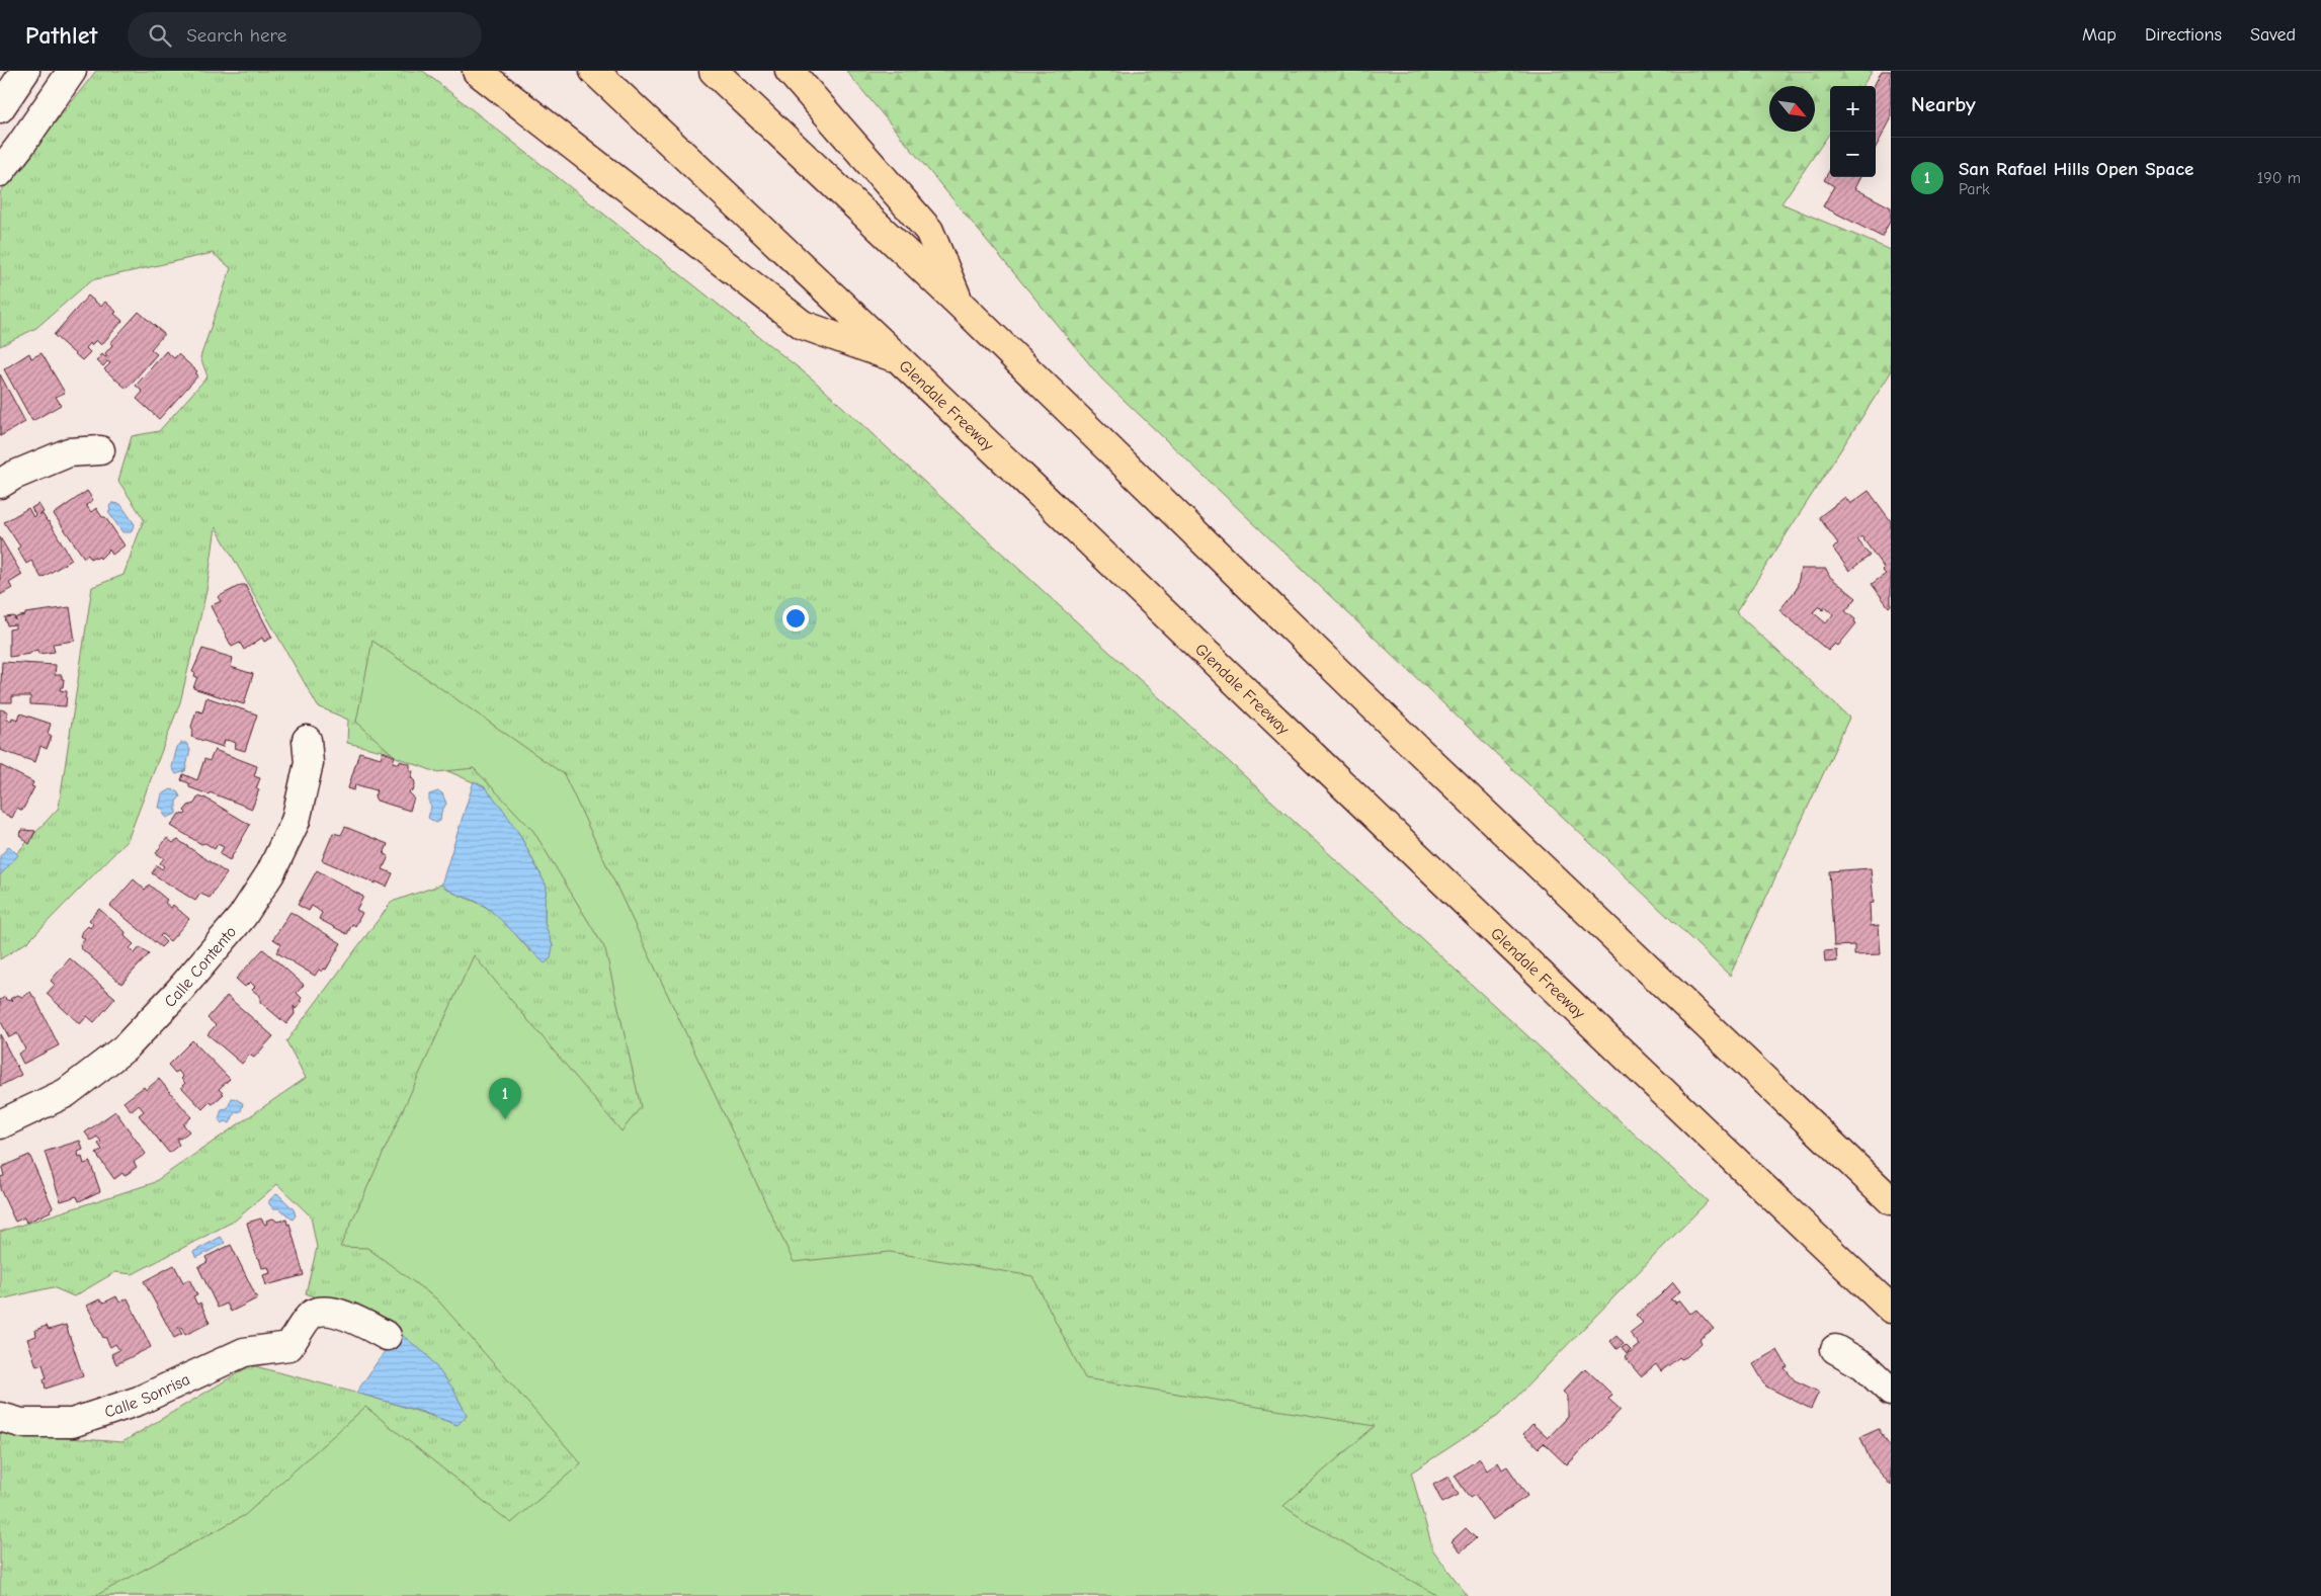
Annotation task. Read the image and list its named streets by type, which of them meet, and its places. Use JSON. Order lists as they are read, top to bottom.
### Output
{
  "streets": {
    "highway": ["Glendale Freeway"],
    "street": ["Calle Contento", "Calle Sonrisa"]
  },
  "north": "bottom right",
  "page": {
    "header": "Pathlet",
    "search": "Search here",
    "nav": ["Map", "Directions", "Saved"],
    "heading": "Nearby",
    "map_buttons": ["+", "−"],
    "list": [
      {
        "mark": "1",
        "name": "San Rafael Hills Open Space",
        "note": "Park",
        "value": "190 m"
      }
    ],
    "pins": "1"
  }
}
